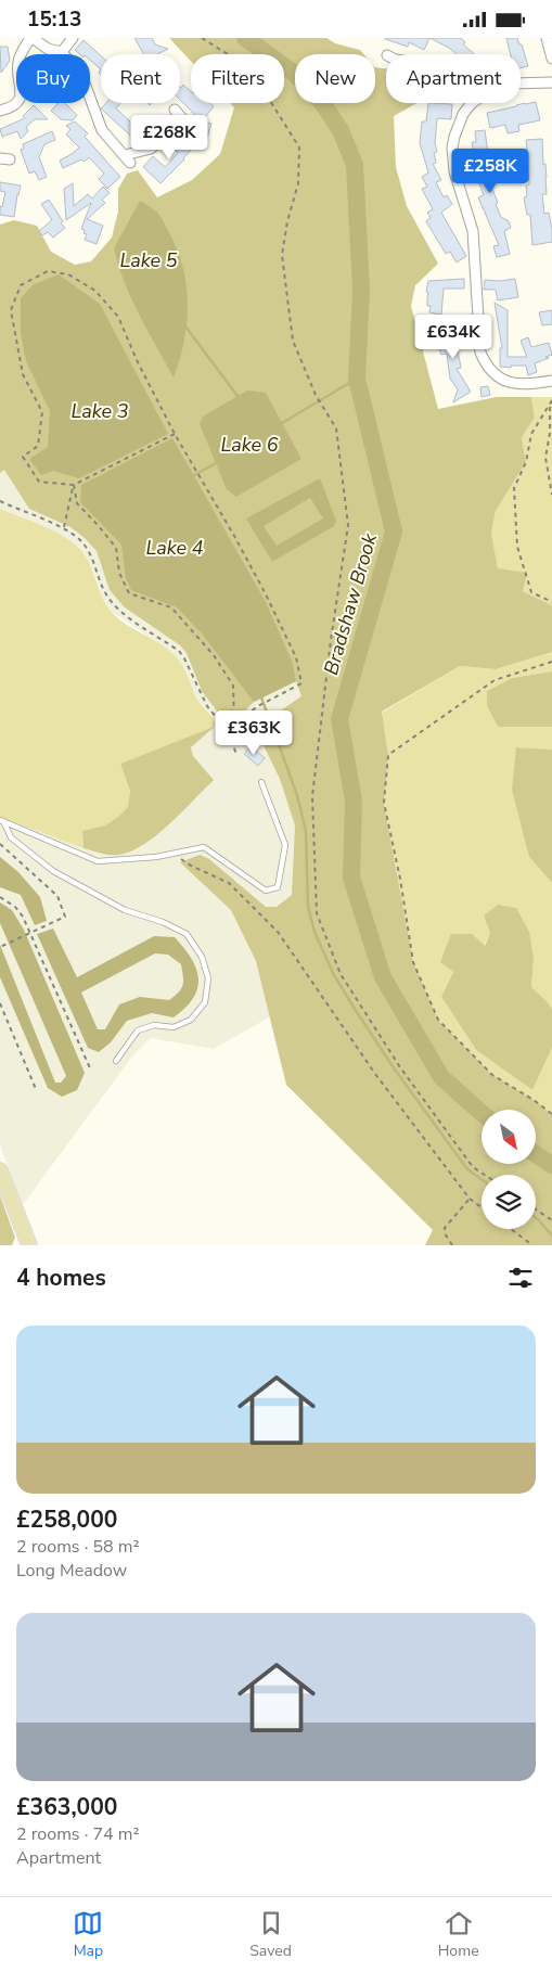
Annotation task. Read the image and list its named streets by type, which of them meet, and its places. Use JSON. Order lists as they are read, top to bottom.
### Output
{
  "water": [
    "Lake 5",
    "Lake 3",
    "Lake 6",
    "Lake 4",
    "Bradshaw Brook"
  ],
  "north": "bottom right",
  "page": {
    "status": "15:13",
    "chip": [
      "Buy",
      "Rent",
      "Filters",
      "New",
      "Apartment"
    ],
    "price": [
      "£268K",
      "£258K",
      "£634K",
      "£363K"
    ],
    "heading": "4 homes",
    "list": [
      {
        "name": "£258,000",
        "note": "2 rooms · 58 m² · Long Meadow"
      },
      {
        "name": "£363,000",
        "note": "2 rooms · 74 m² · Apartment"
      }
    ],
    "tabs": ["Map", "Saved", "Home"]
  }
}
